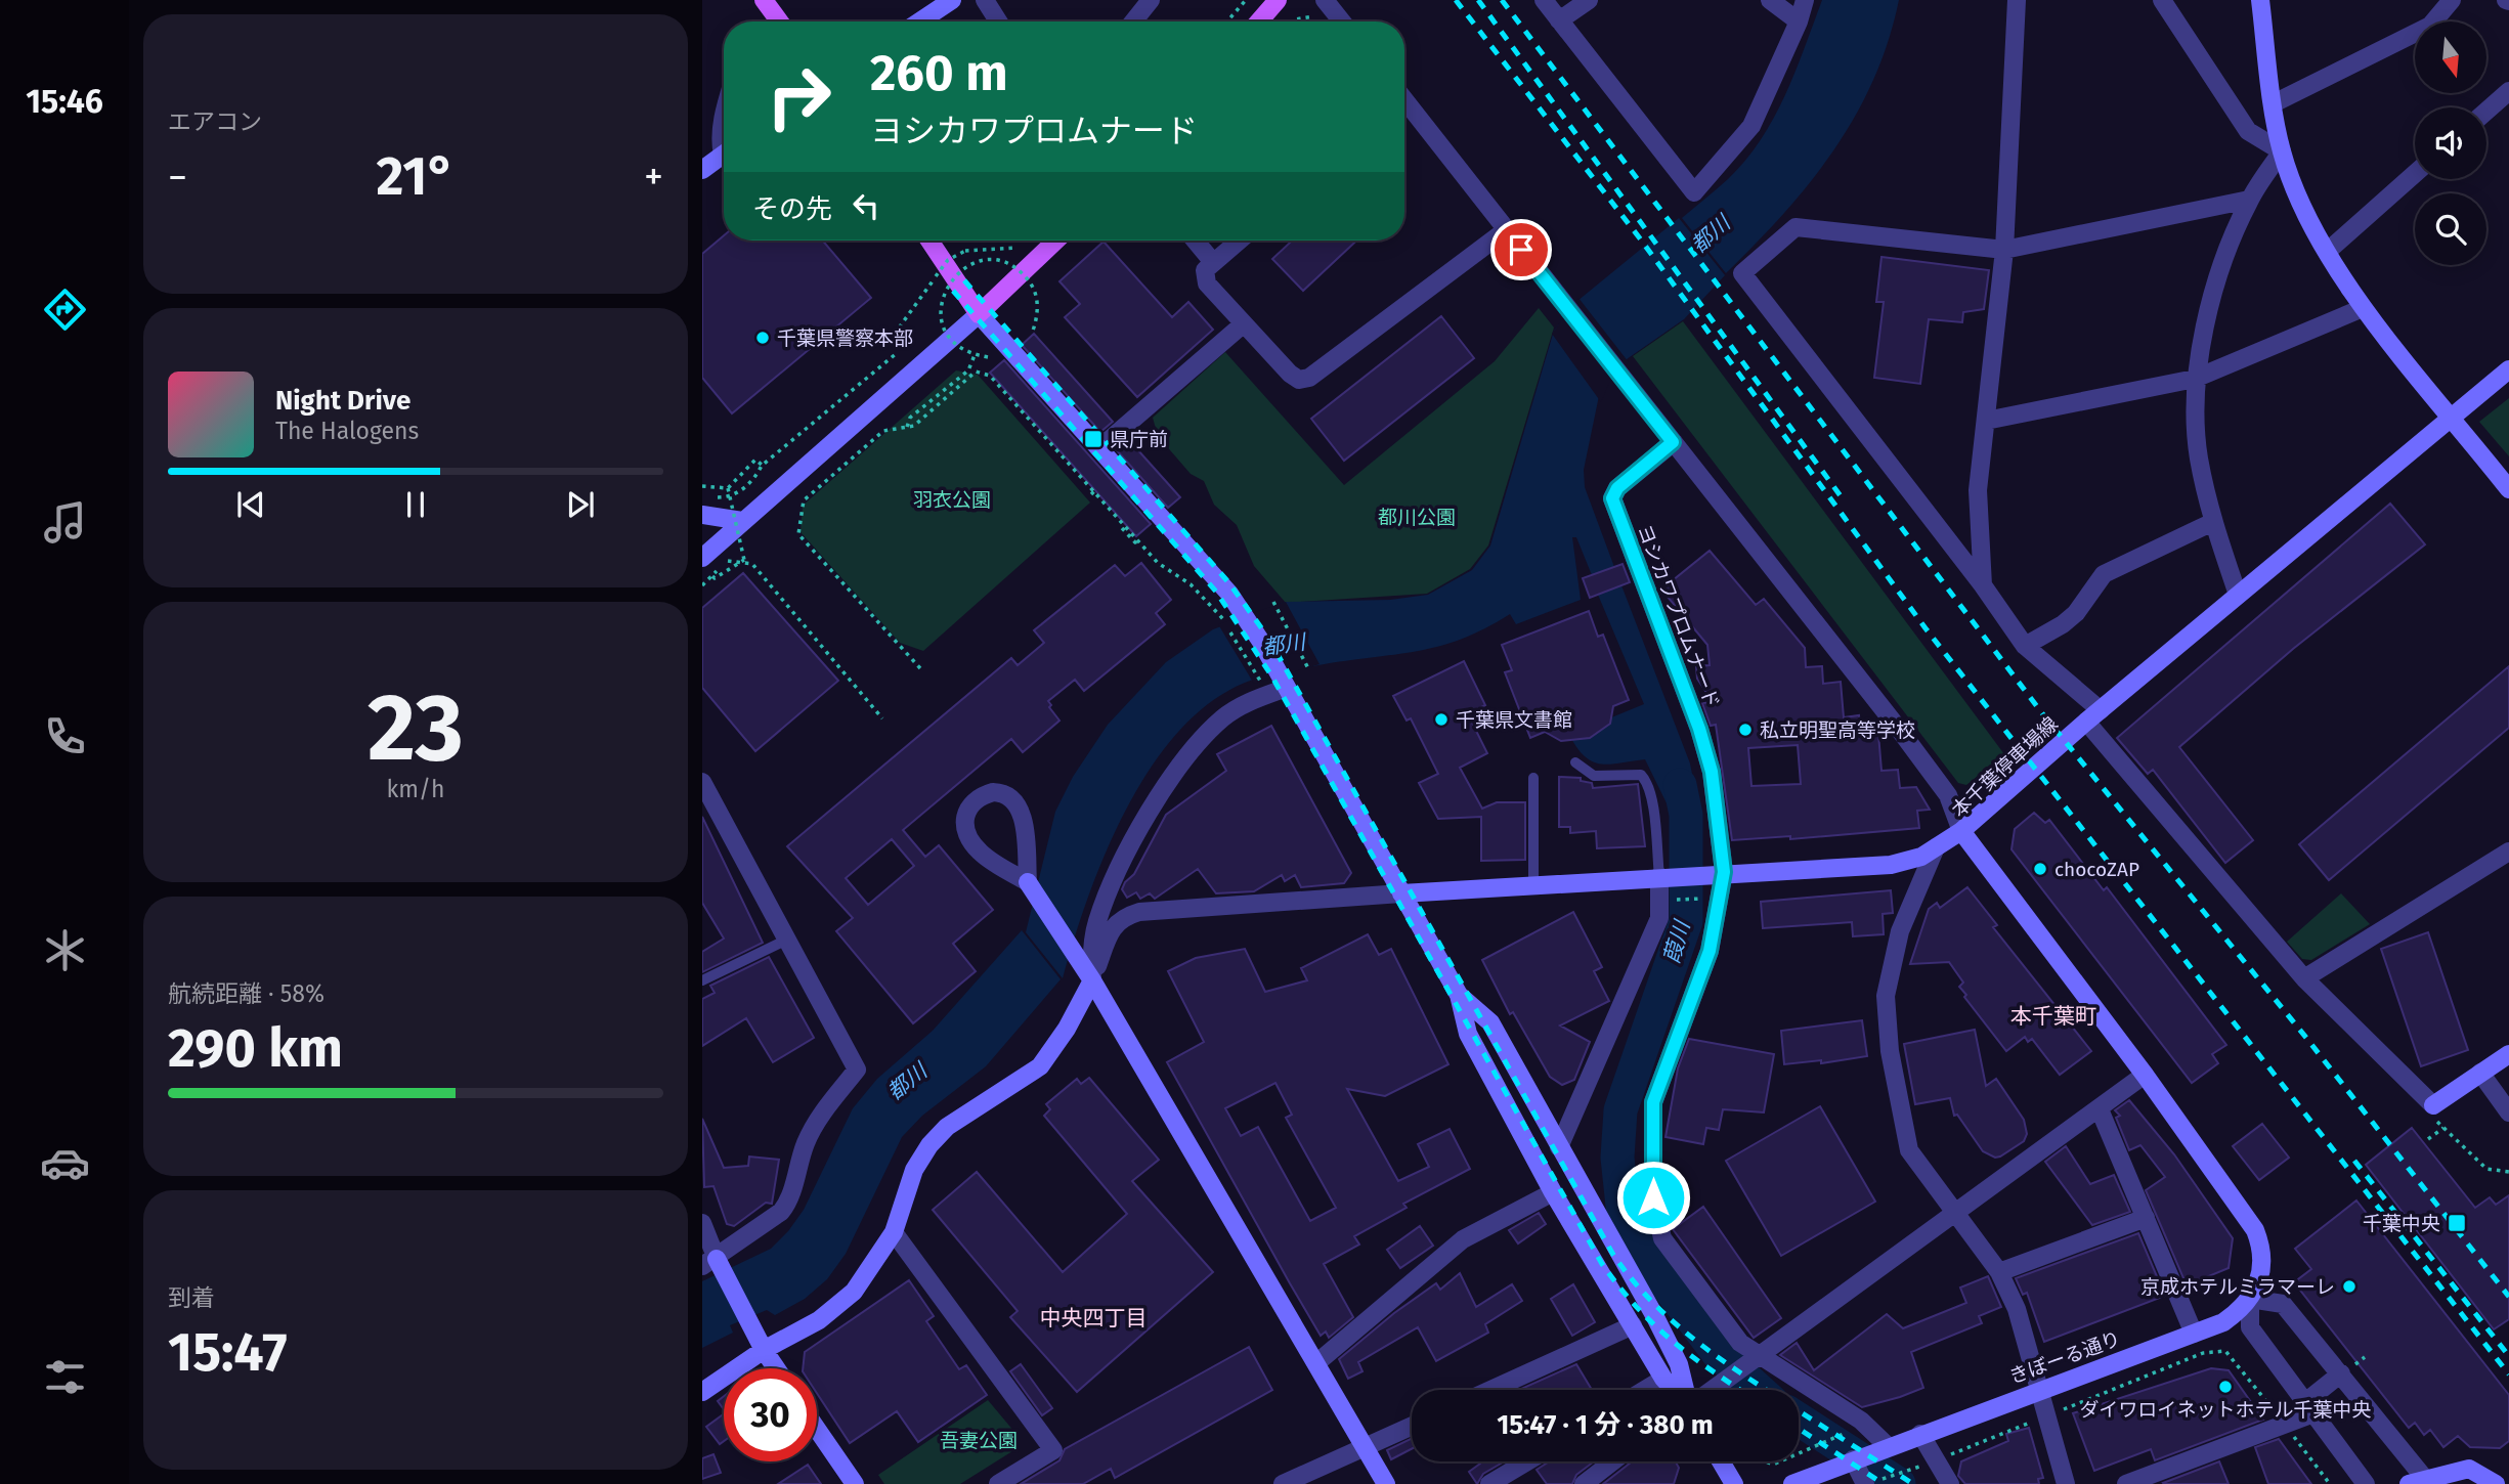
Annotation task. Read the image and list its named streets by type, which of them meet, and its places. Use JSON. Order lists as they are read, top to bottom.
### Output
{
  "streets": {
    "street": ["ヨシカワプロムナード", "本千葉停車場線", "きぼーる通り"]
  },
  "crossings": [
    ["ヨシカワプロムナード", "きぼーる通り"],
    ["本千葉停車場線", "きぼーる通り"]
  ],
  "districts": ["本千葉町", "中央四丁目"],
  "water": ["都川", "葭川"],
  "parks": ["羽衣公園", "都川公園", "吾妻公園"],
  "places": {
    "other": [
      "千葉県警察本部",
      "千葉県文書館",
      "私立明聖高等学校",
      "chocoZAP",
      "京成ホテルミラマーレ",
      "ダイワロイネットホテル千葉中央"
    ],
    "transit": ["県庁前", "千葉中央"]
  },
  "north": "bottom",
  "page": {
    "tabs": "15:46",
    "tile": [
      "エアコン",
      ["23", "km/h"],
      ["航続距離 · 58%", "290 km"],
      ["到着", "15:47"]
    ],
    "turn": ["260 m", "ヨシカワプロムナード"],
    "heat": ["−", "21°", "+"],
    "then": "その先",
    "song": ["Night Drive", "The Halogens"],
    "limit": "30",
    "trip": "15:47 · 1 分 · 380 m"
  }
}
